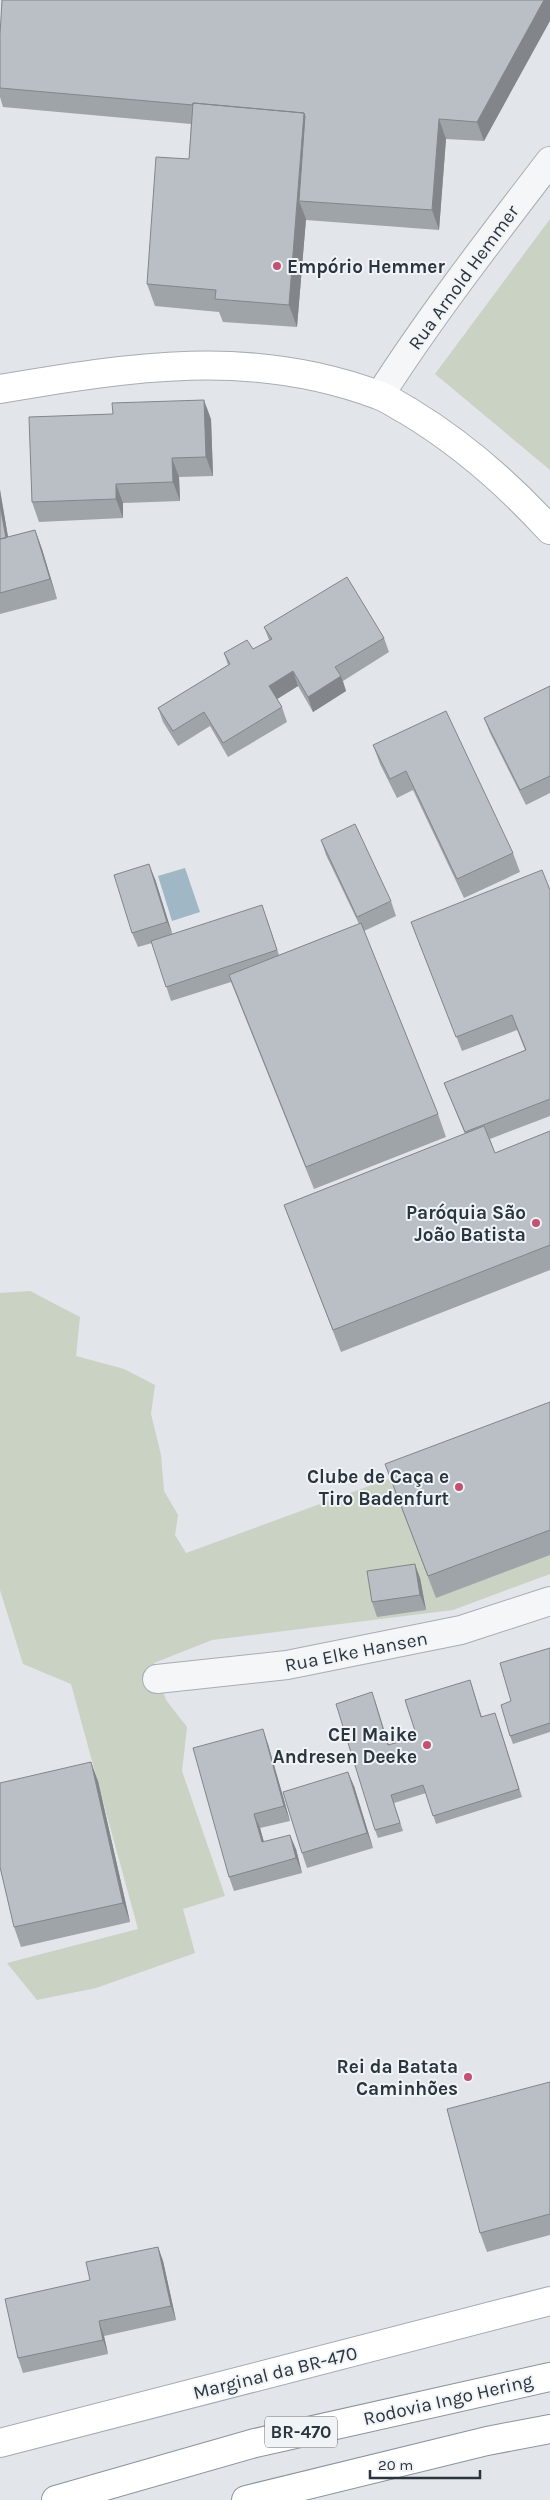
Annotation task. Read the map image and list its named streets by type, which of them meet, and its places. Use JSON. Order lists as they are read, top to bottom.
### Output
{
  "streets": {
    "main road": ["Marginal da BR-470", "Rodovia Ingo Hering", "BR-470"],
    "street": ["Rua Arnold Hemmer", "Rua Elke Hansen"]
  },
  "places": [
    "Empório Hemmer",
    "Paróquia São João Batista",
    "Clube de Caça e Tiro Badenfurt",
    "CEI Maike Andresen Deeke",
    "Rei da Batata Caminhões"
  ],
  "scale_bar": "20 m"
}
